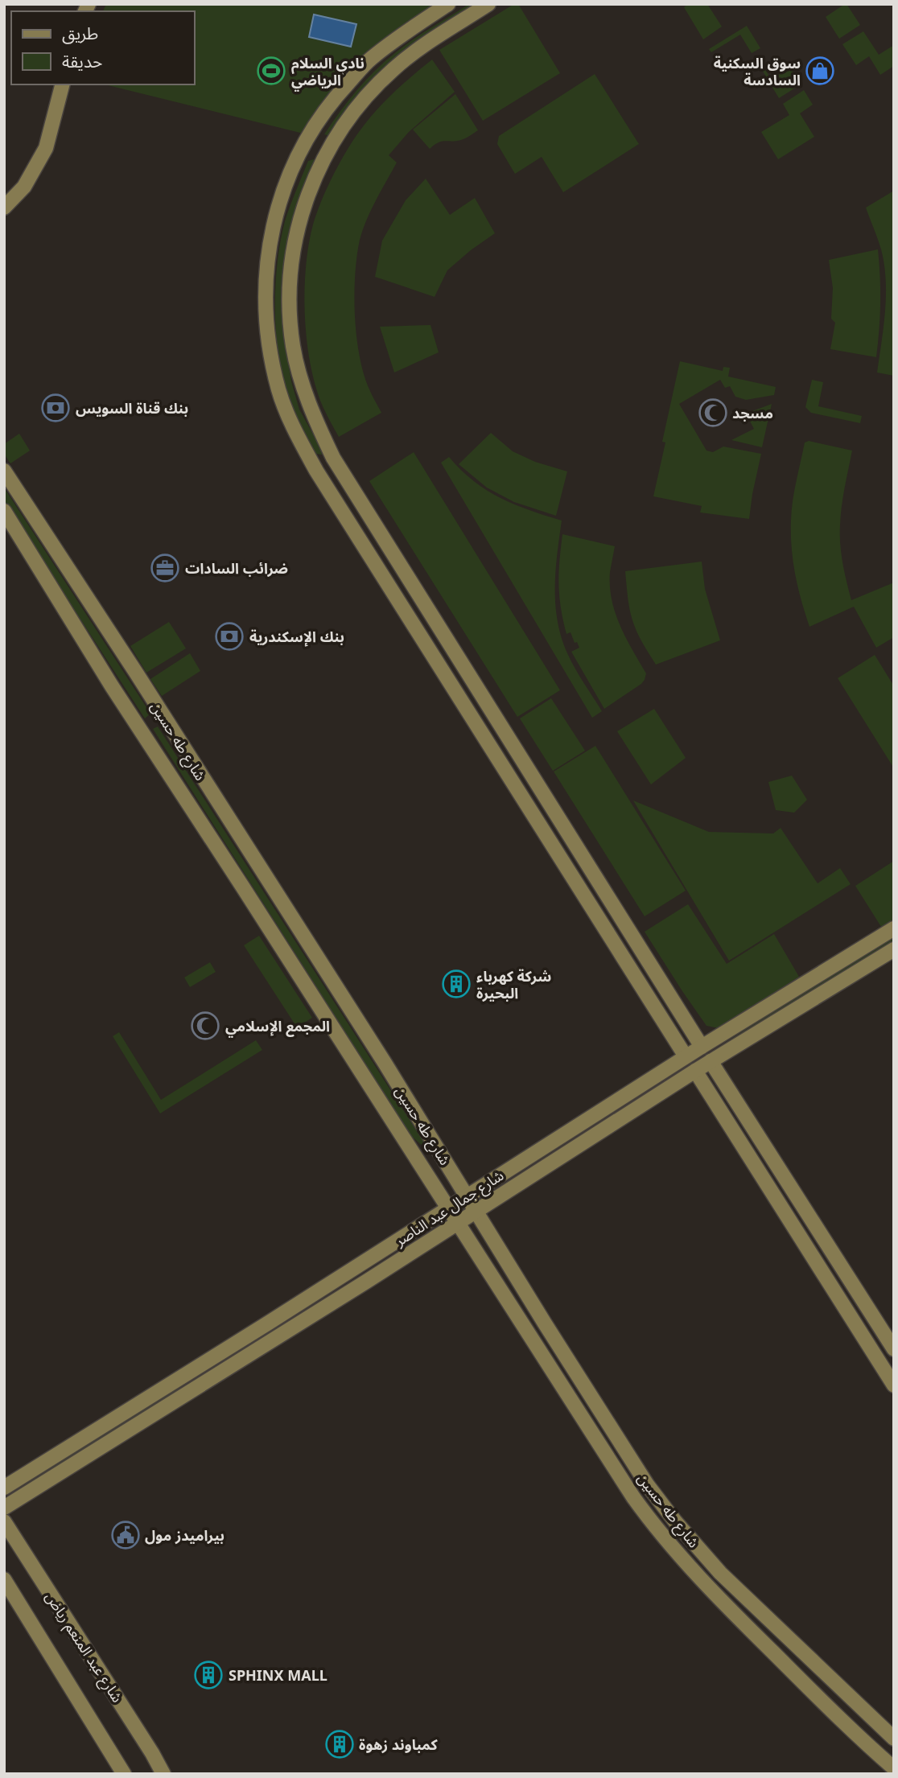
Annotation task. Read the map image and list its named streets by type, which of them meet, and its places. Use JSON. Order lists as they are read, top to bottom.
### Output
{
  "streets": {
    "main road": ["شارع طه حسين", "شارع جمال عبد الناصر", "شارع عبد المنعم رياض"]
  },
  "crossings": [
    ["شارع طه حسين", "شارع جمال عبد الناصر"]
  ],
  "places": {
    "sports": ["نادي السلام الرياضي"],
    "shop": ["سوق السكنية السادسة"],
    "bank": ["بنك قناة السويس", "بنك الإسكندرية"],
    "mosque": ["مسجد", "المجمع الإسلامي"],
    "office": ["ضرائب السادات"],
    "building": ["شركة كهرباء البحيرة", "SPHINX MALL", "كمباوند زهوة"],
    "public building": ["بيراميدز مول"]
  },
  "legend": ["طريق", "حديقة"]
}
